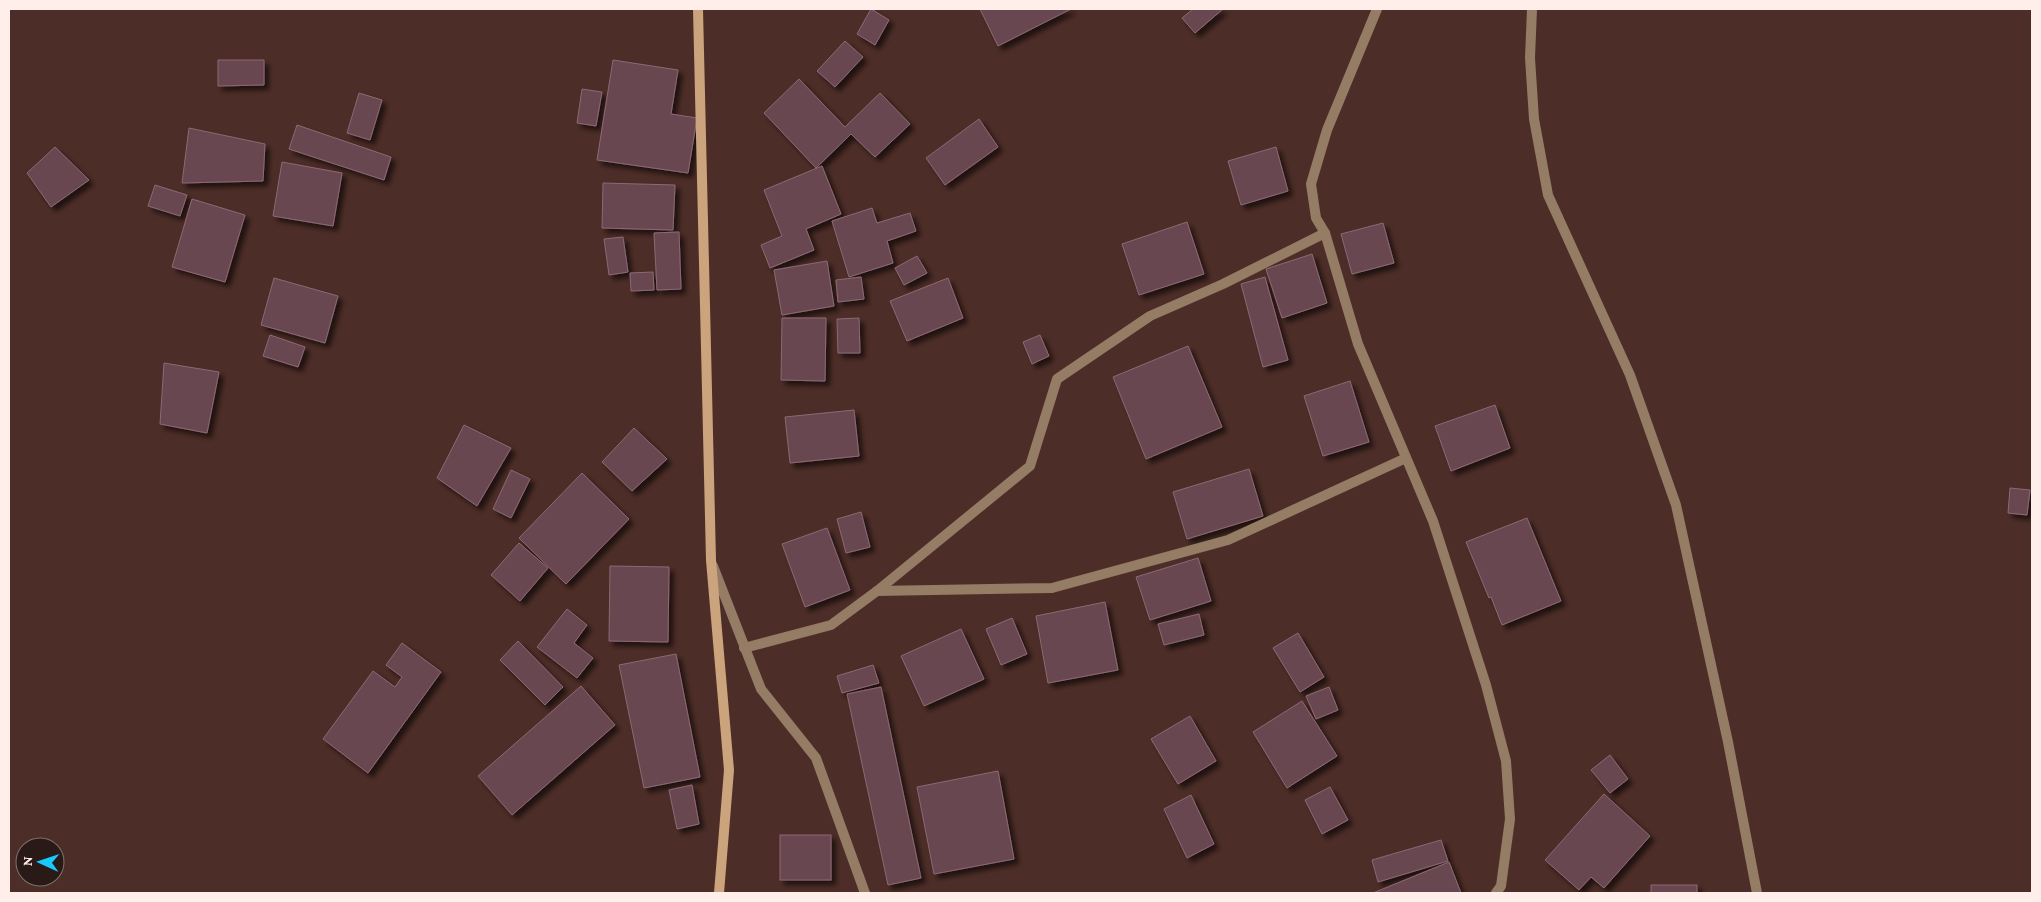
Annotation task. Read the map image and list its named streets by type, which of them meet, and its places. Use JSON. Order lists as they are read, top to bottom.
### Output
{
  "north": "left"
}
